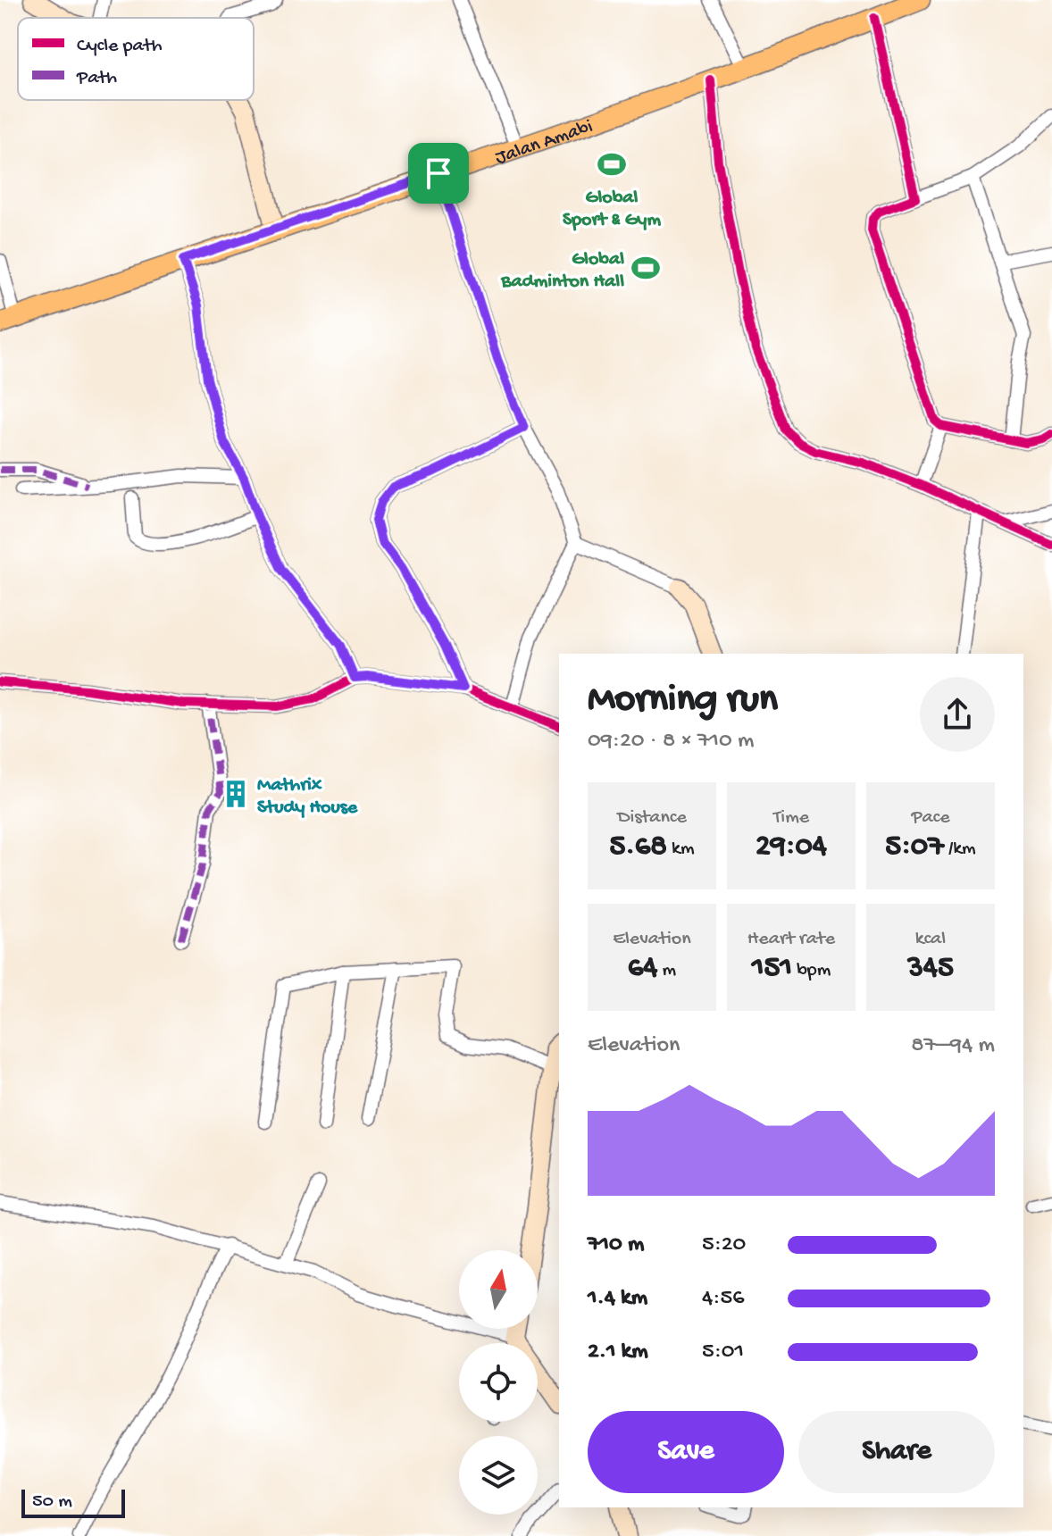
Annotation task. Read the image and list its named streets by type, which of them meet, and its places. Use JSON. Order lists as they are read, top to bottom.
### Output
{
  "streets": {
    "main road": ["Jalan Amabi"]
  },
  "places": {
    "sports": ["Global Sport & Gym", "Global Badminton Hall"],
    "building": ["Mathrix Study House"]
  },
  "legend": ["Cycle path", "Path"],
  "scale_bar": "50 m",
  "north": "top",
  "page": {
    "heading": ["Morning run", "09:20 · 8 × 710 m"],
    "stats": [
      ["Distance", "5.68 km"],
      ["Time", "29:04"],
      ["Pace", "5:07 /km"],
      ["Elevation", "64 m"],
      ["Heart rate", "151 bpm"],
      ["kcal", "345"]
    ],
    "chart": ["Elevation", "87–94 m"],
    "list": [
      {
        "name": "710 m",
        "note": "5:20"
      },
      {
        "name": "1.4 km",
        "note": "4:56"
      },
      {
        "name": "2.1 km",
        "note": "5:01"
      }
    ],
    "buttons": ["Save", "Share"],
    "scale": "50 m"
  }
}
